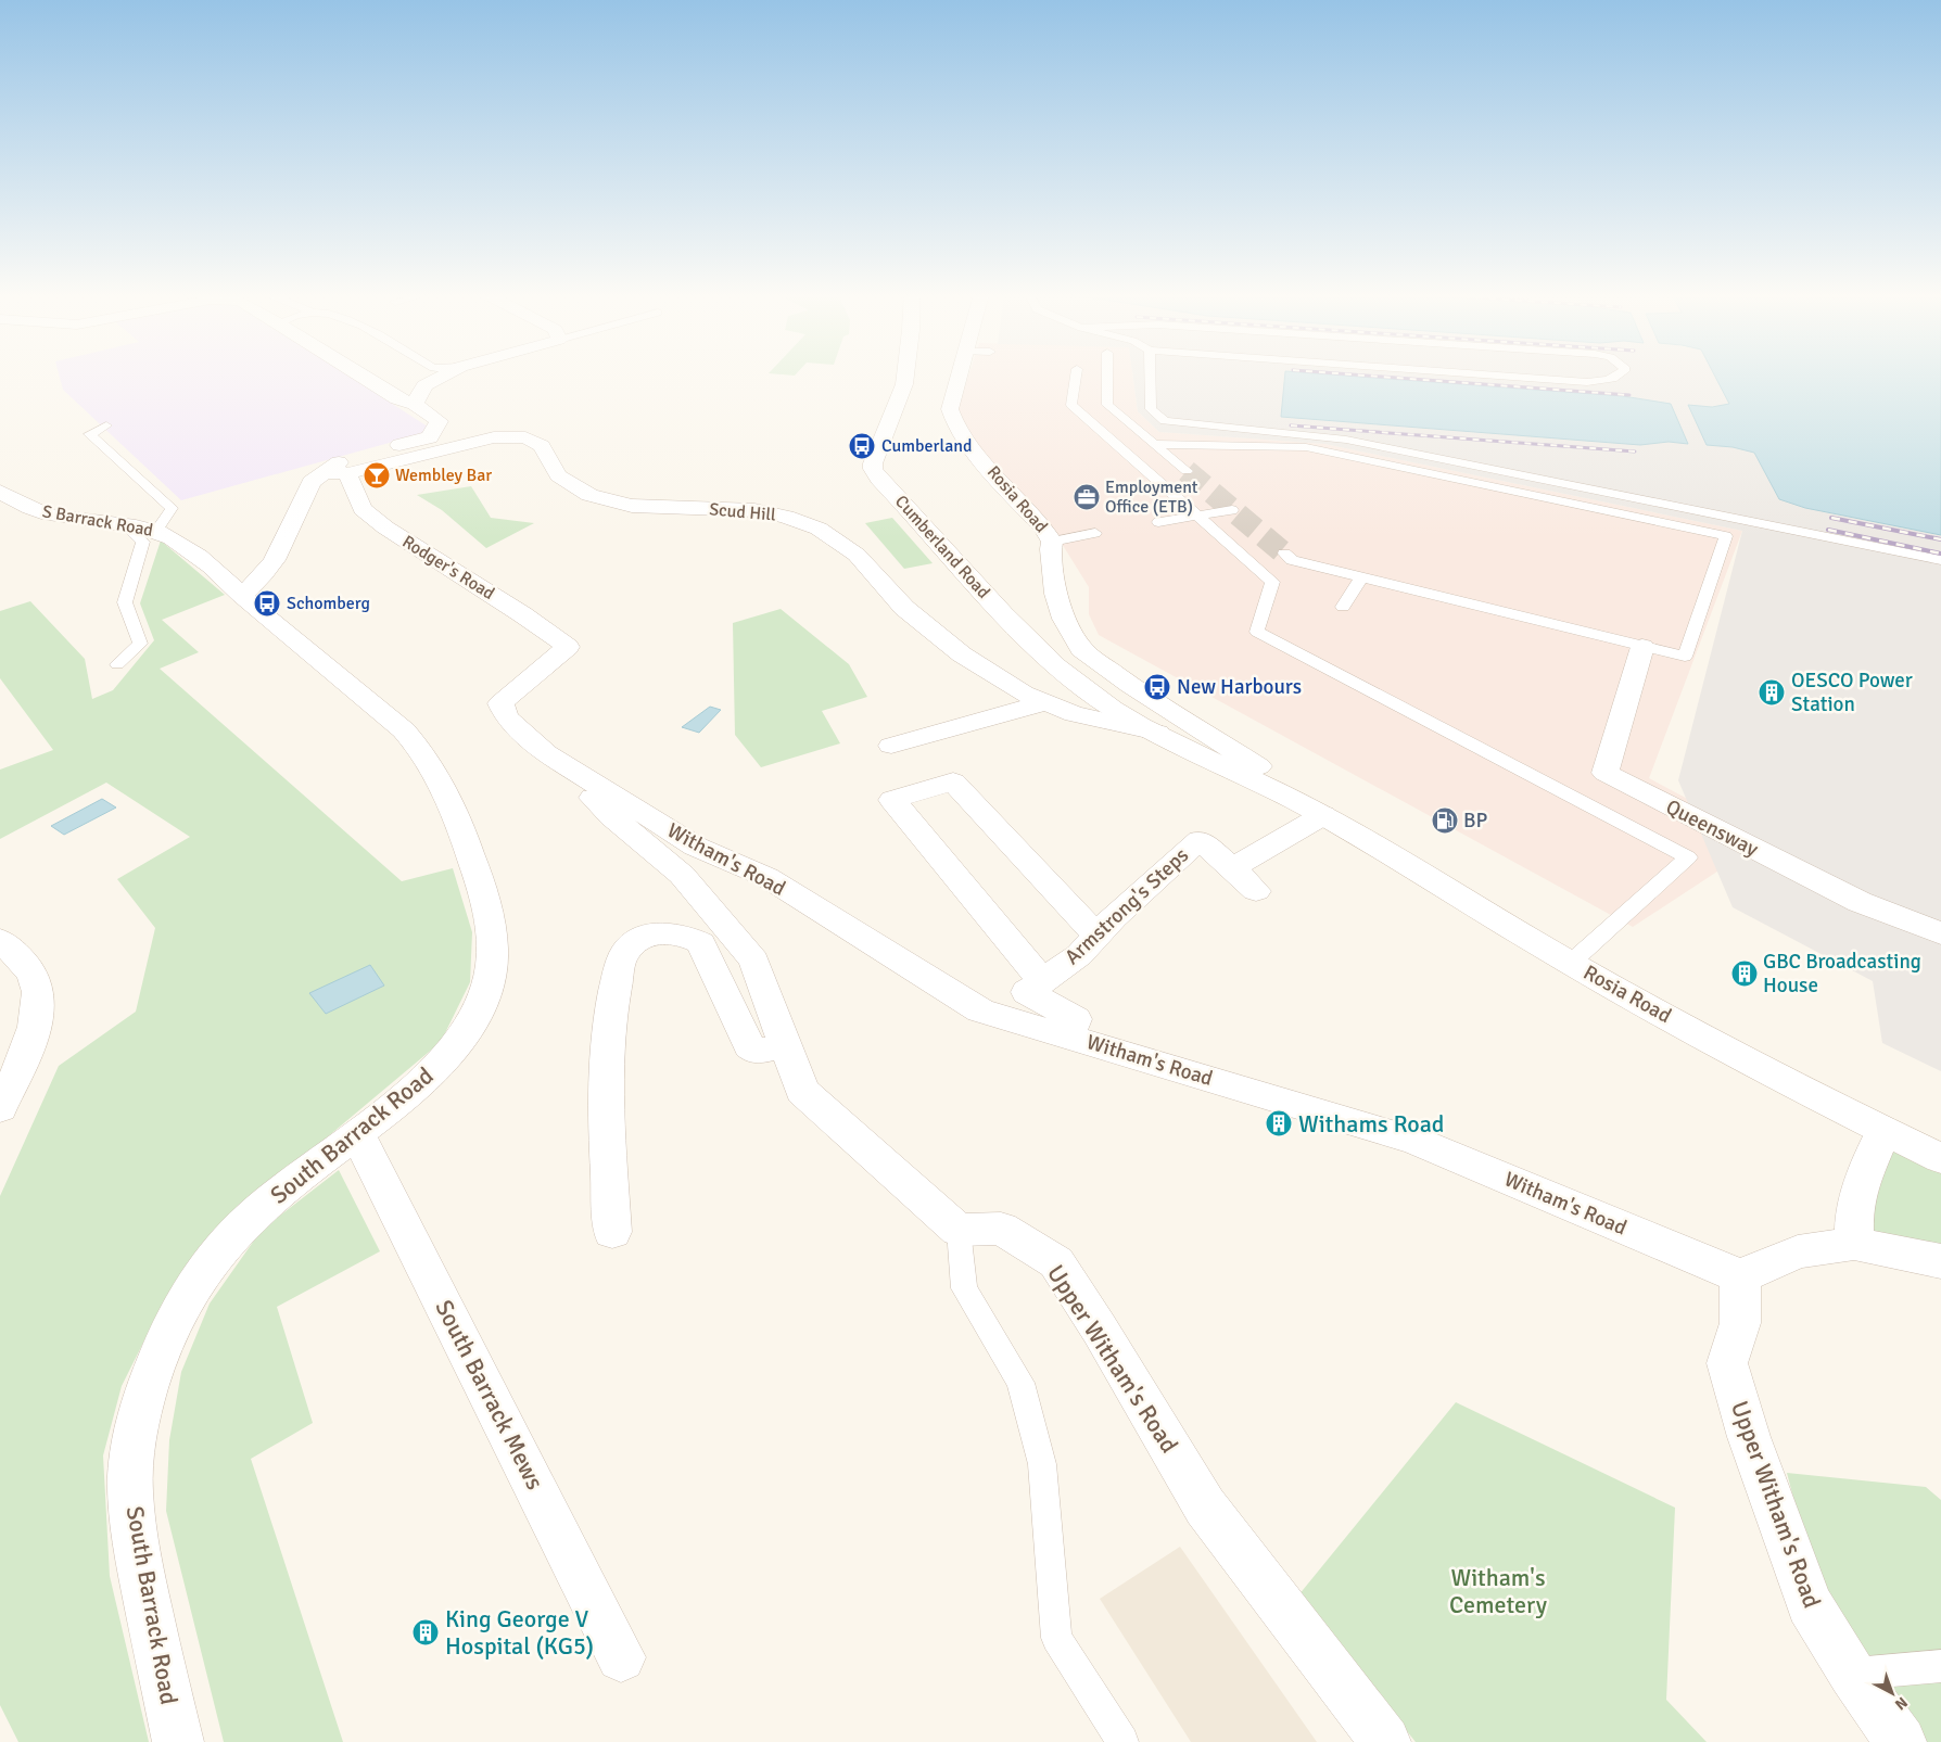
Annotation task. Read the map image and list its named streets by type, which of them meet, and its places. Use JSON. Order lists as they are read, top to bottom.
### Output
{
  "streets": {
    "street": [
      "Rosia Road",
      "Scud Hill",
      "S Barrack Road",
      "Cumberland Road",
      "Rodger's Road",
      "Queensway",
      "Witham's Road",
      "Armstrong's Steps",
      "South Barrack Road",
      "Upper Witham's Road",
      "South Barrack Mews"
    ]
  },
  "crossings": [
    ["Rosia Road", "Scud Hill"],
    ["Rosia Road", "Cumberland Road"],
    ["Scud Hill", "Cumberland Road"],
    ["Scud Hill", "Rodger's Road"],
    ["S Barrack Road", "South Barrack Road"],
    ["Rodger's Road", "Witham's Road"],
    ["Witham's Road", "Armstrong's Steps"],
    ["Witham's Road", "Upper Witham's Road"],
    ["South Barrack Road", "South Barrack Mews"]
  ],
  "parks": ["Witham's Cemetery"],
  "places": {
    "bus stop": ["Cumberland", "Schomberg", "New Harbours"],
    "bar": ["Wembley Bar"],
    "office": ["Employment Office (ETB)"],
    "building": [
      "OESCO Power Station",
      "GBC Broadcasting House",
      "Withams Road",
      "King George V Hospital (KG5)"
    ],
    "fuel station": ["BP"]
  },
  "north": "bottom right"
}
